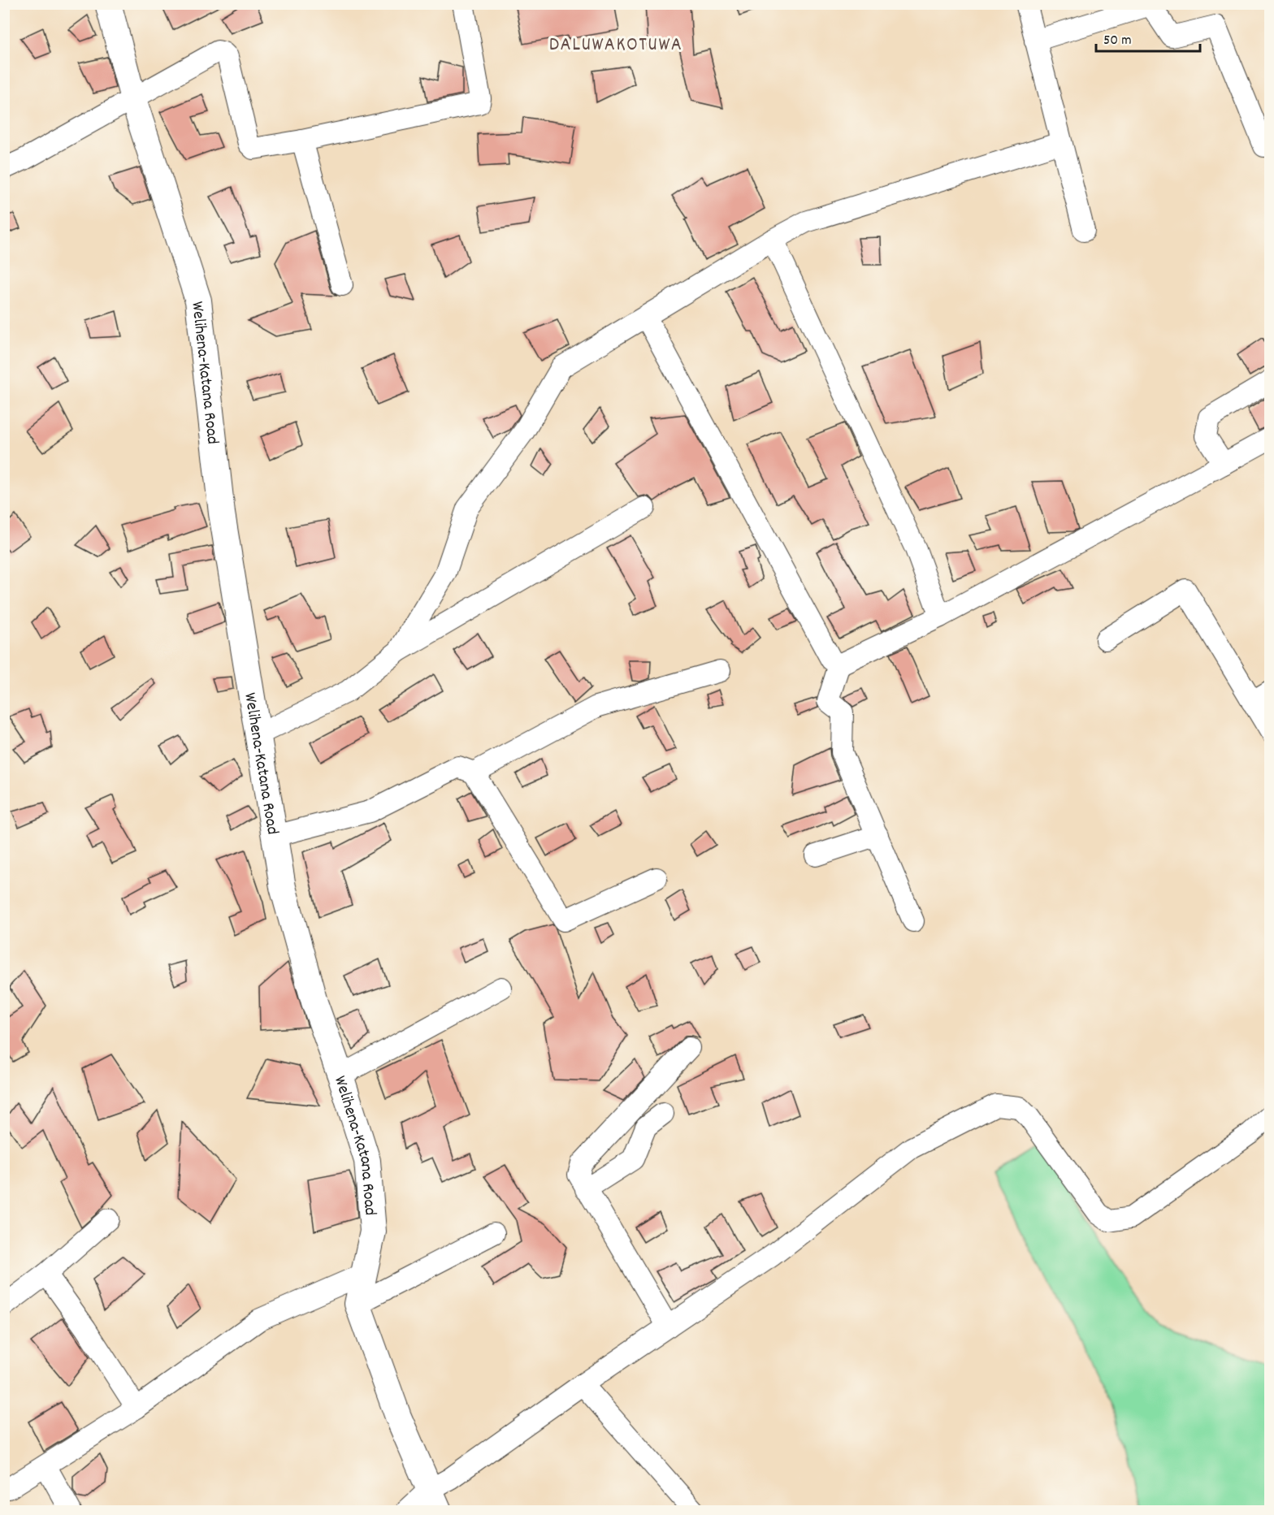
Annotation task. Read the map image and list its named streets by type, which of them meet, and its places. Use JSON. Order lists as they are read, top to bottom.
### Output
{
  "streets": {
    "main road": ["Welihena-Katana Road"]
  },
  "districts": ["DALUWAKOTUWA"],
  "scale_bar": "50 m"
}
